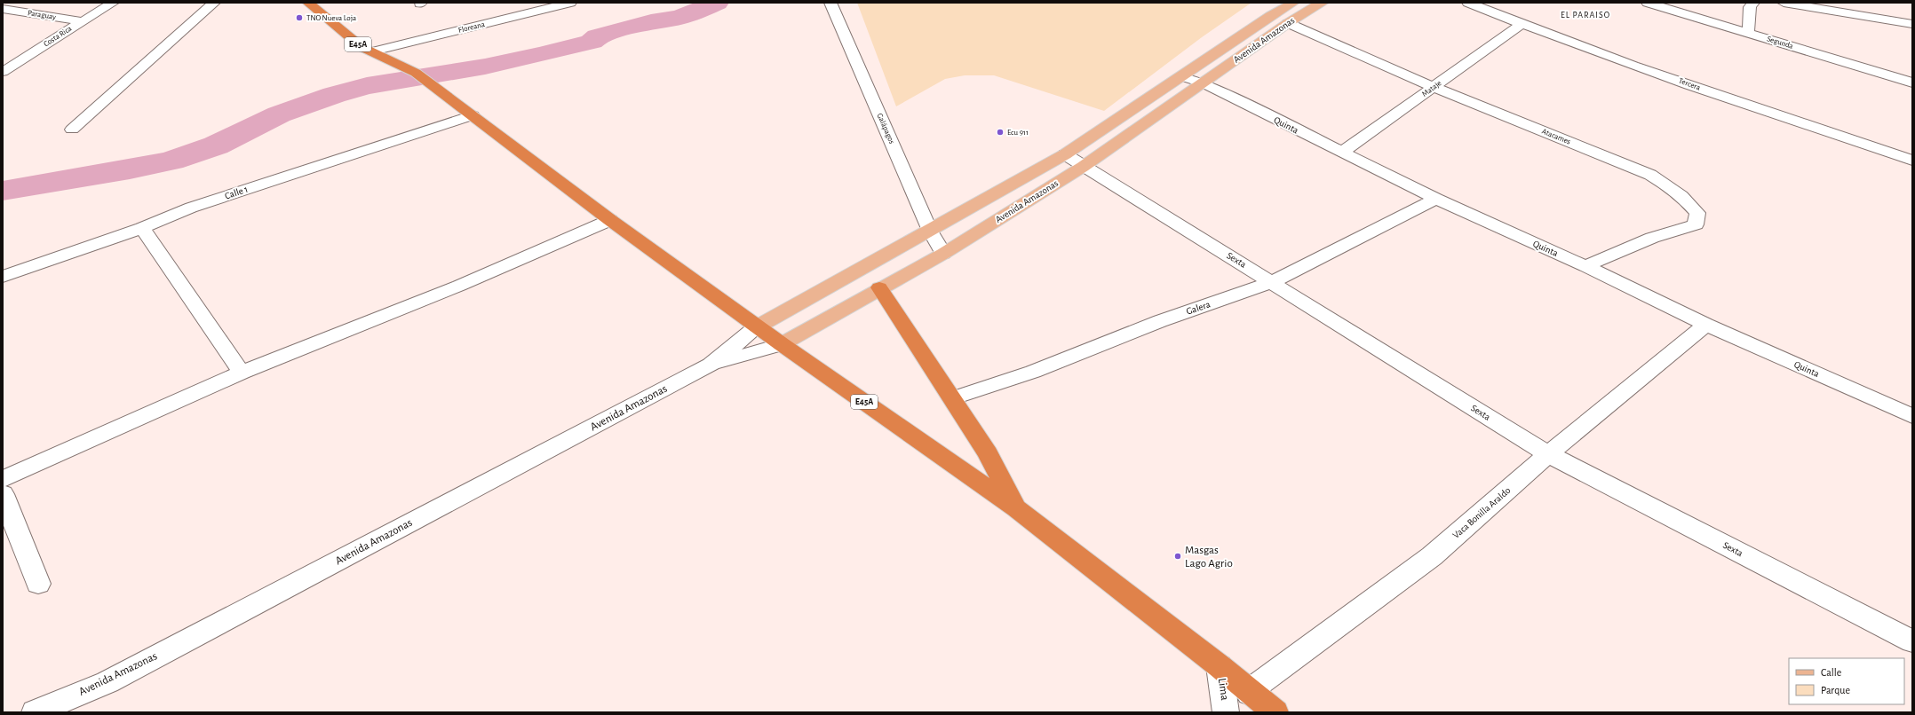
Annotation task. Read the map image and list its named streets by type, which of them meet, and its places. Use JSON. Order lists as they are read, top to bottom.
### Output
{
  "streets": {
    "highway": ["E45A"],
    "main road": ["Avenida Amazonas"],
    "street": [
      "Paraguay",
      "Floreana",
      "Costa Rica",
      "Segunda",
      "Tercera",
      "Mataje",
      "Quinta",
      "Galápagos",
      "Atacames",
      "Calle 1",
      "Sexta",
      "Galera",
      "Vaca Bonilla Araldo",
      "Lima"
    ]
  },
  "crossings": [
    ["Paraguay", "Costa Rica"],
    ["Floreana", "E45A"],
    ["Avenida Amazonas", "E45A"],
    ["Avenida Amazonas", "Quinta"],
    ["Avenida Amazonas", "Galápagos"],
    ["Avenida Amazonas", "Atacames"],
    ["Avenida Amazonas", "Sexta"],
    ["E45A", "Calle 1"],
    ["E45A", "Vaca Bonilla Araldo"],
    ["E45A", "Lima"],
    ["Tercera", "Mataje"],
    ["Mataje", "Quinta"],
    ["Mataje", "Atacames"],
    ["Quinta", "Atacames"],
    ["Quinta", "Galera"],
    ["Quinta", "Vaca Bonilla Araldo"],
    ["Sexta", "Galera"],
    ["Sexta", "Vaca Bonilla Araldo"]
  ],
  "districts": ["EL PARAISO"],
  "places": ["TNO Nueva Loja", "Ecu 911", "Masgas Lago Agrio"],
  "legend": ["Calle", "Parque"]
}
